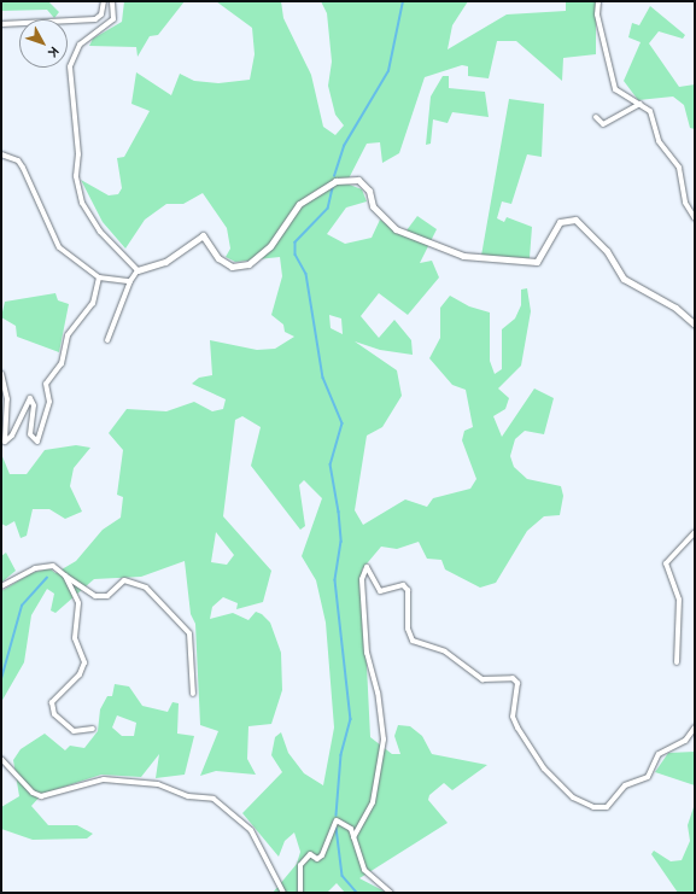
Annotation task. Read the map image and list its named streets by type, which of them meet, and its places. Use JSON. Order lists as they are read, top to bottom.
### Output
{
  "north": "bottom right"
}
